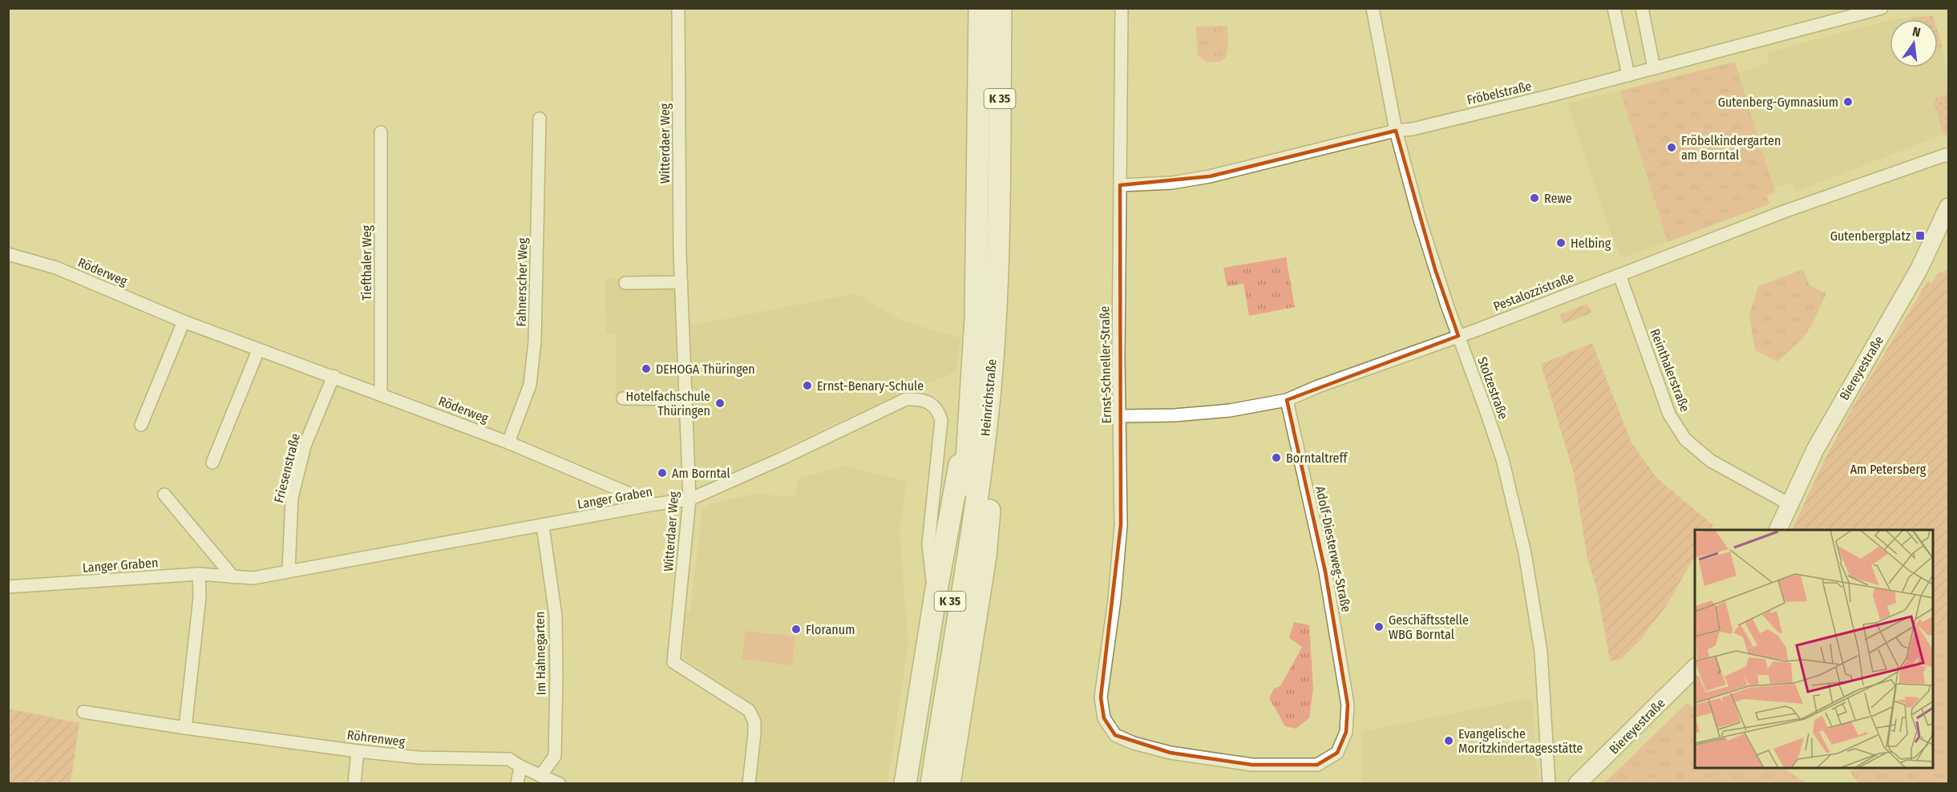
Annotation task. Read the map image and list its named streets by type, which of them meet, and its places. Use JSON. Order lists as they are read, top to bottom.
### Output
{
  "streets": {
    "highway": ["K 35", "Heinrichstraße"],
    "main road": ["Biereyestraße"],
    "street": [
      "Fröbelstraße",
      "Witterdaer Weg",
      "Tiefthaler Weg",
      "Röderweg",
      "Fahnerscher Weg",
      "Pestalozzistraße",
      "Ernst-Schneller-Straße",
      "Reinthalerstraße",
      "Stolzestraße",
      "Friesenstraße",
      "Langer Graben",
      "Adolf-Diesterweg-Straße",
      "Im Hahnegarten",
      "Röhrenweg"
    ]
  },
  "crossings": [
    ["Fröbelstraße", "Ernst-Schneller-Straße"],
    ["Fröbelstraße", "Stolzestraße"],
    ["K 35", "Heinrichstraße"],
    ["K 35", "Langer Graben"],
    ["Witterdaer Weg", "Langer Graben"],
    ["Tiefthaler Weg", "Röderweg"],
    ["Röderweg", "Fahnerscher Weg"],
    ["Röderweg", "Friesenstraße"],
    ["Röderweg", "Langer Graben"],
    ["Pestalozzistraße", "Ernst-Schneller-Straße"],
    ["Pestalozzistraße", "Reinthalerstraße"],
    ["Pestalozzistraße", "Stolzestraße"],
    ["Pestalozzistraße", "Adolf-Diesterweg-Straße"],
    ["Ernst-Schneller-Straße", "Adolf-Diesterweg-Straße"],
    ["Biereyestraße", "Reinthalerstraße"],
    ["Friesenstraße", "Langer Graben"],
    ["Langer Graben", "Im Hahnegarten"],
    ["Im Hahnegarten", "Röhrenweg"]
  ],
  "parks": ["Am Petersberg"],
  "places": {
    "other": [
      "Gutenberg-Gymnasium",
      "Fröbelkindergarten am Borntal",
      "Rewe",
      "Helbing",
      "DEHOGA Thüringen",
      "Ernst-Benary-Schule",
      "Hotelfachschule Thüringen",
      "Borntaltreff",
      "Am Borntal",
      "Geschäftsstelle WBG Borntal",
      "Floranum",
      "Evangelische Moritzkindertagesstätte"
    ],
    "transit": ["Gutenbergplatz"]
  },
  "north": "top"
}
